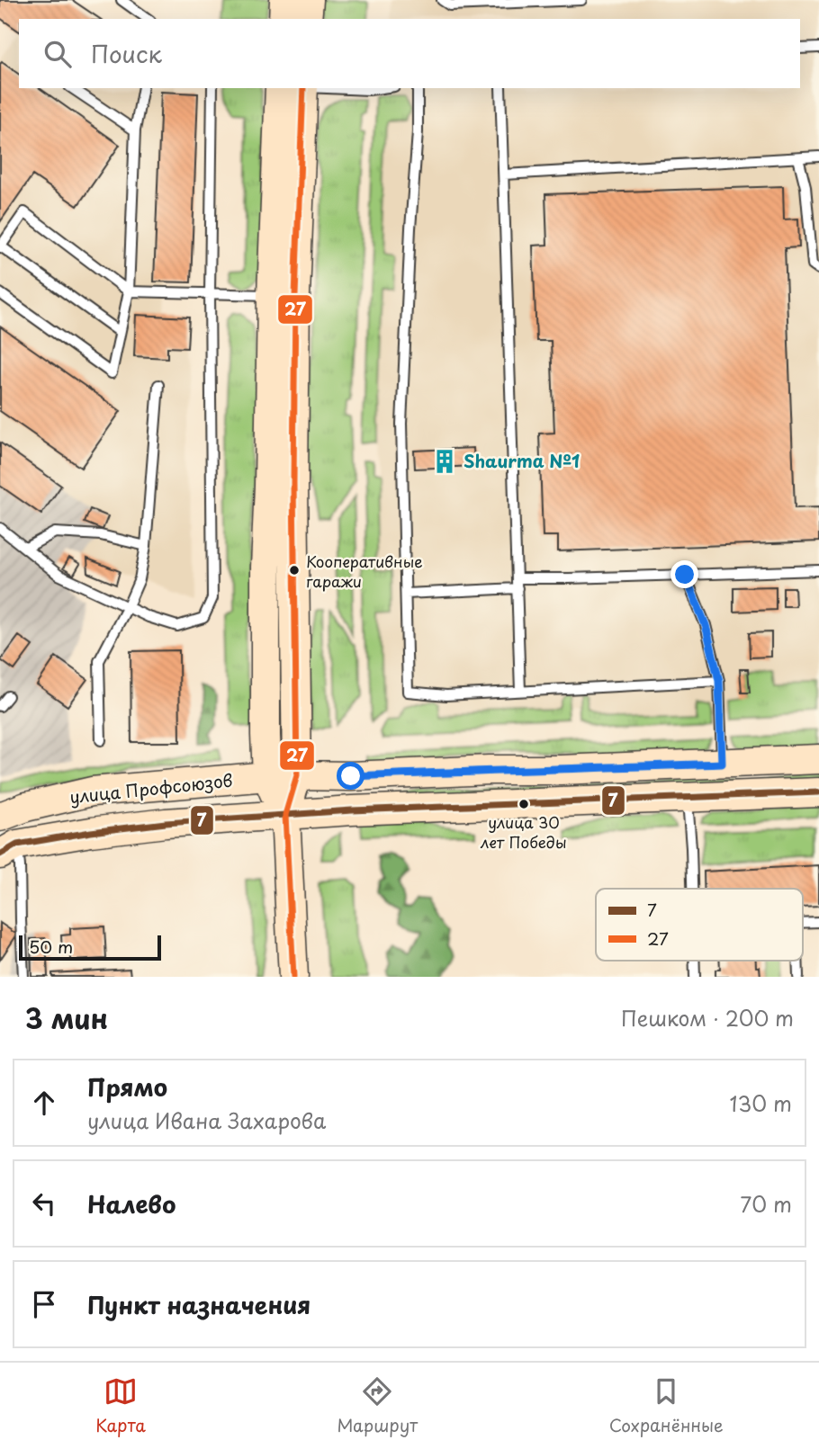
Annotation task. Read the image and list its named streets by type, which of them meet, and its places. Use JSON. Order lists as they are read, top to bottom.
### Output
{
  "streets": {
    "main road": ["улица Профсоюзов"]
  },
  "places": {
    "building": ["Shaurma №1"],
    "other": ["Кооперативные гаражи", "улица 30 лет Победы"]
  },
  "lines": ["transit line 27", "transit line 7"],
  "legend": ["7", "27"],
  "scale_bar": "50 m",
  "page": {
    "search": "Поиск",
    "scale": "50 m",
    "heading": ["3 мин", "Пешком · 200 m"],
    "list": [
      ["Прямо", "улица Ивана Захарова", "130 m"],
      ["Налево", "70 m"],
      "Пункт назначения"
    ],
    "nav": ["Карта", "Маршрут", "Сохранённые"]
  }
}
